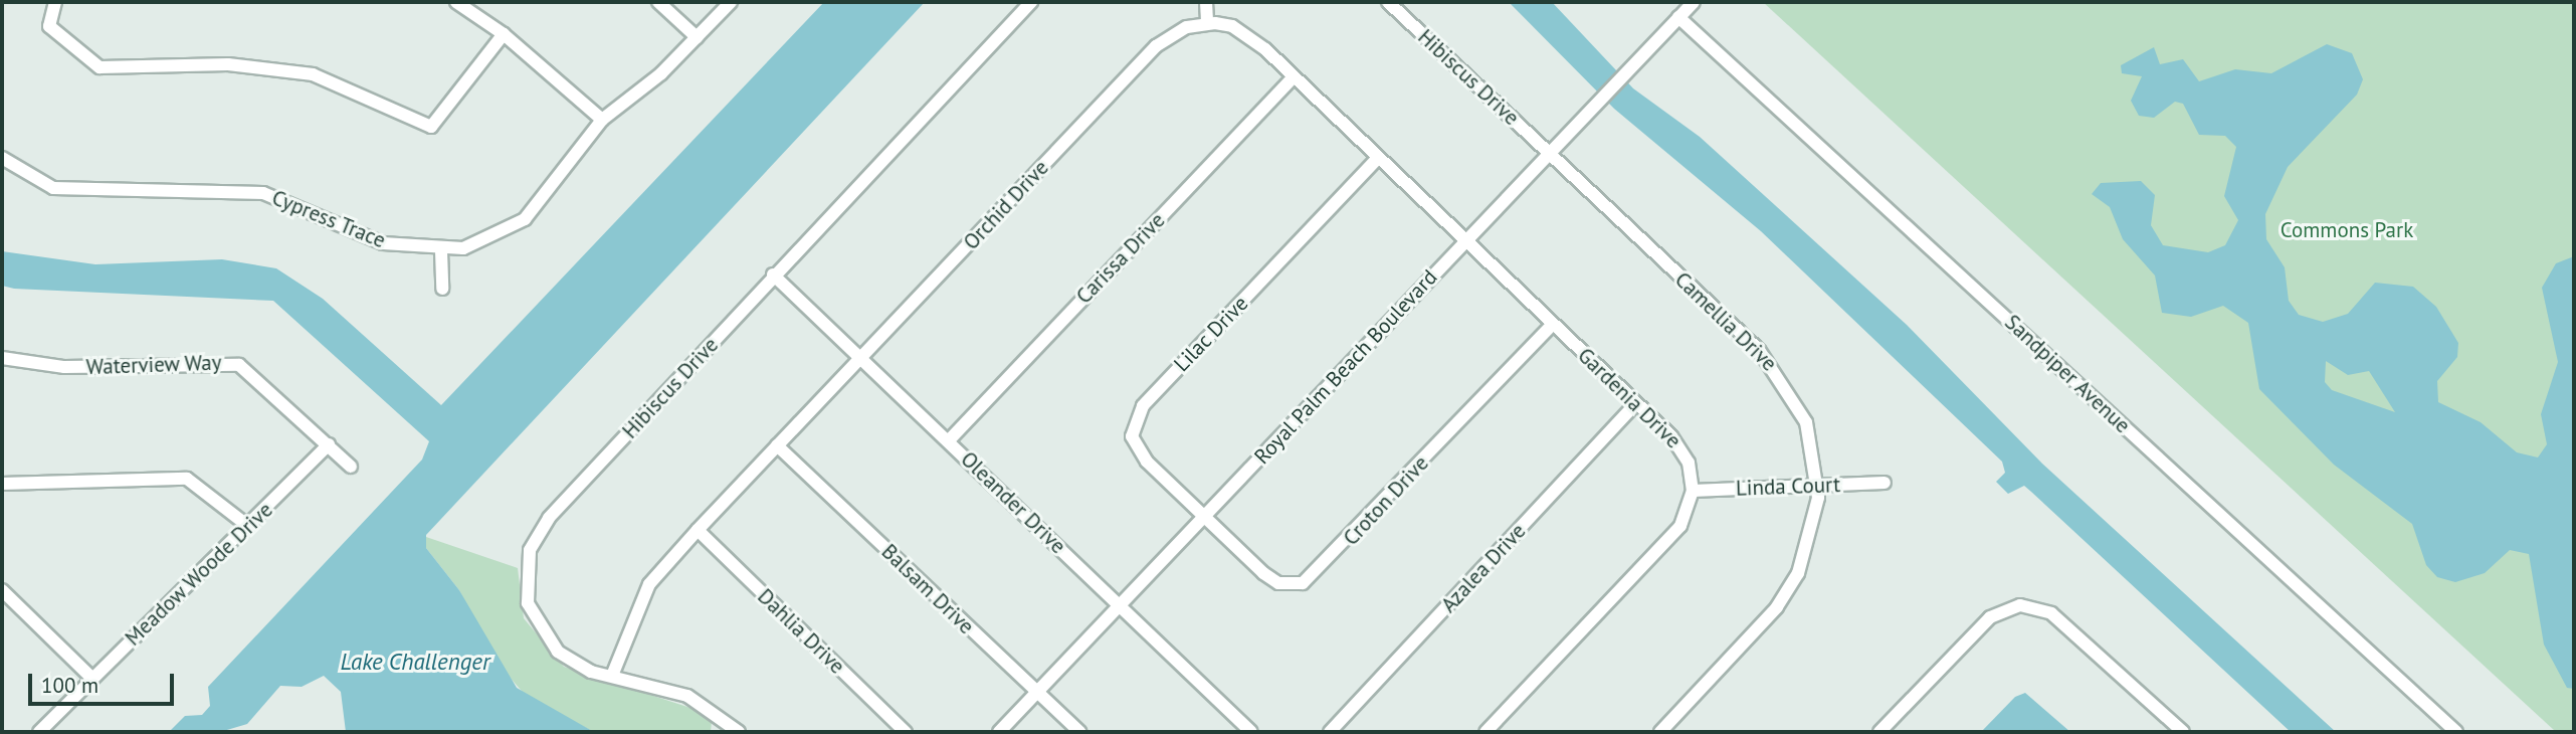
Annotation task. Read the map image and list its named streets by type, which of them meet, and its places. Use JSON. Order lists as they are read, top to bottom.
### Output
{
  "streets": {
    "street": [
      "Hibiscus Drive",
      "Orchid Drive",
      "Cypress Trace",
      "Carissa Drive",
      "Camellia Drive",
      "Lilac Drive",
      "Waterview Way",
      "Royal Palm Beach Boulevard",
      "Sandpiper Avenue",
      "Gardenia Drive",
      "Linda Court",
      "Croton Drive",
      "Oleander Drive",
      "Azalea Drive",
      "Meadow Woode Drive",
      "Balsam Drive",
      "Dahlia Drive"
    ]
  },
  "crossings": [
    ["Hibiscus Drive", "Orchid Drive"],
    ["Hibiscus Drive", "Camellia Drive"],
    ["Hibiscus Drive", "Royal Palm Beach Boulevard"],
    ["Hibiscus Drive", "Oleander Drive"],
    ["Orchid Drive", "Oleander Drive"],
    ["Orchid Drive", "Balsam Drive"],
    ["Orchid Drive", "Dahlia Drive"],
    ["Carissa Drive", "Oleander Drive"],
    ["Camellia Drive", "Royal Palm Beach Boulevard"],
    ["Camellia Drive", "Linda Court"],
    ["Lilac Drive", "Royal Palm Beach Boulevard"],
    ["Lilac Drive", "Croton Drive"],
    ["Waterview Way", "Meadow Woode Drive"],
    ["Royal Palm Beach Boulevard", "Sandpiper Avenue"],
    ["Royal Palm Beach Boulevard", "Gardenia Drive"],
    ["Royal Palm Beach Boulevard", "Croton Drive"],
    ["Royal Palm Beach Boulevard", "Oleander Drive"],
    ["Royal Palm Beach Boulevard", "Balsam Drive"],
    ["Gardenia Drive", "Linda Court"],
    ["Gardenia Drive", "Croton Drive"],
    ["Gardenia Drive", "Azalea Drive"]
  ],
  "water": ["Lake Challenger"],
  "parks": ["Commons Park"],
  "scale_bar": "100 m"
}
